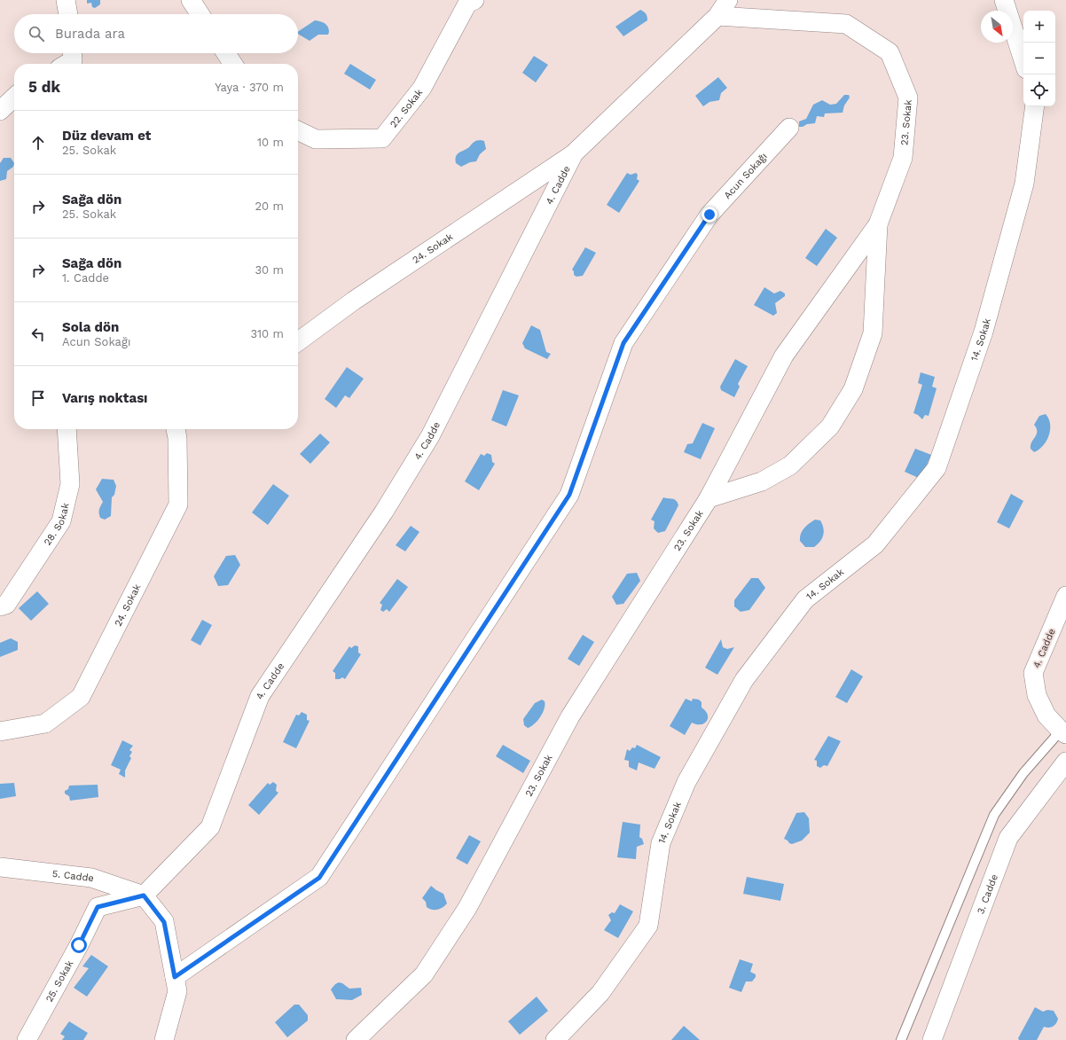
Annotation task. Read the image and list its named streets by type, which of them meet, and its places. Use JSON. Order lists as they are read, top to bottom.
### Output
{
  "streets": {
    "street": [
      "22. Sokak",
      "23. Sokak",
      "Acun Sokağı",
      "4. Cadde",
      "24. Sokak",
      "14. Sokak",
      "28. Sokak",
      "5. Cadde",
      "3. Cadde",
      "25. Sokak"
    ]
  },
  "crossings": [
    ["23. Sokak", "4. Cadde"],
    ["4. Cadde", "24. Sokak"],
    ["4. Cadde", "5. Cadde"],
    ["4. Cadde", "25. Sokak"],
    ["5. Cadde", "25. Sokak"]
  ],
  "north": "bottom right",
  "page": {
    "map_buttons": ["+", "−"],
    "search": "Burada ara",
    "heading": ["5 dk", "Yaya · 370 m"],
    "list": [
      ["Düz devam et", "25. Sokak", "10 m"],
      ["Sağa dön", "25. Sokak", "20 m"],
      ["Sağa dön", "1. Cadde", "30 m"],
      ["Sola dön", "Acun Sokağı", "310 m"],
      "Varış noktası"
    ]
  }
}
